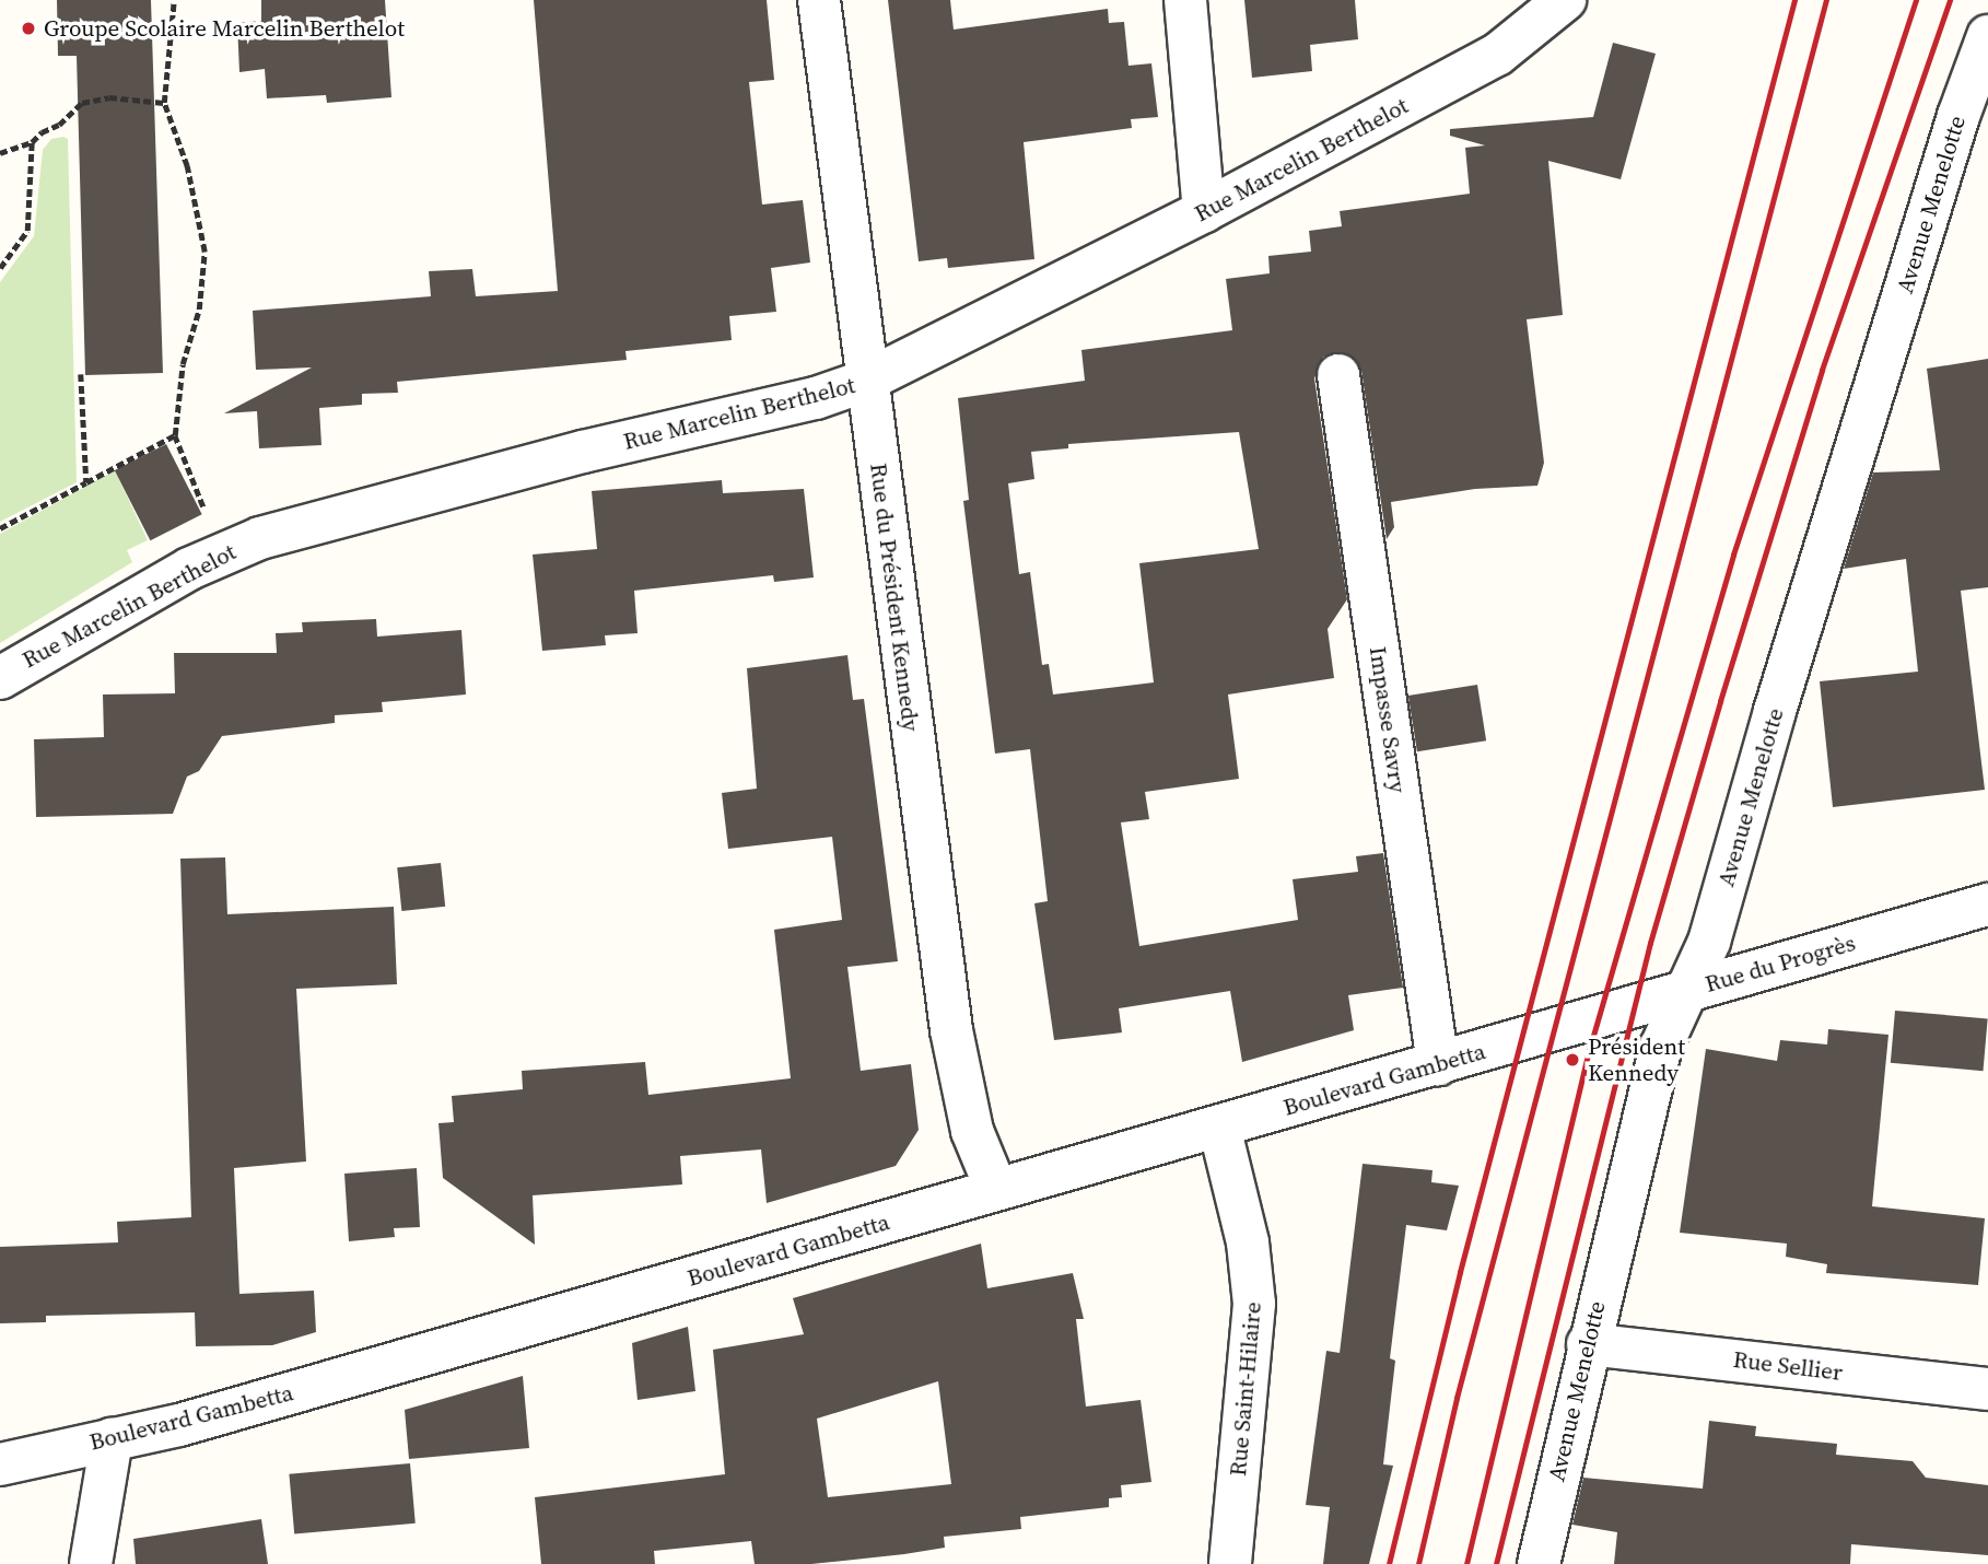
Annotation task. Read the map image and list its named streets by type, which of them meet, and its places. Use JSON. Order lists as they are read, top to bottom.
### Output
{
  "streets": {
    "street": [
      "Rue Marcelin Berthelot",
      "Avenue Menelotte",
      "Rue du Président Kennedy",
      "Impasse Savry",
      "Rue du Progrès",
      "Boulevard Gambetta",
      "Rue Sellier",
      "Rue Saint-Hilaire"
    ]
  },
  "crossings": [
    ["Rue Marcelin Berthelot", "Rue du Président Kennedy"],
    ["Avenue Menelotte", "Rue du Progrès"],
    ["Avenue Menelotte", "Rue Sellier"],
    ["Rue du Président Kennedy", "Boulevard Gambetta"],
    ["Impasse Savry", "Boulevard Gambetta"],
    ["Rue du Progrès", "Boulevard Gambetta"],
    ["Boulevard Gambetta", "Rue Saint-Hilaire"]
  ],
  "places": ["Groupe Scolaire Marcelin Berthelot", "Président Kennedy"]
}
